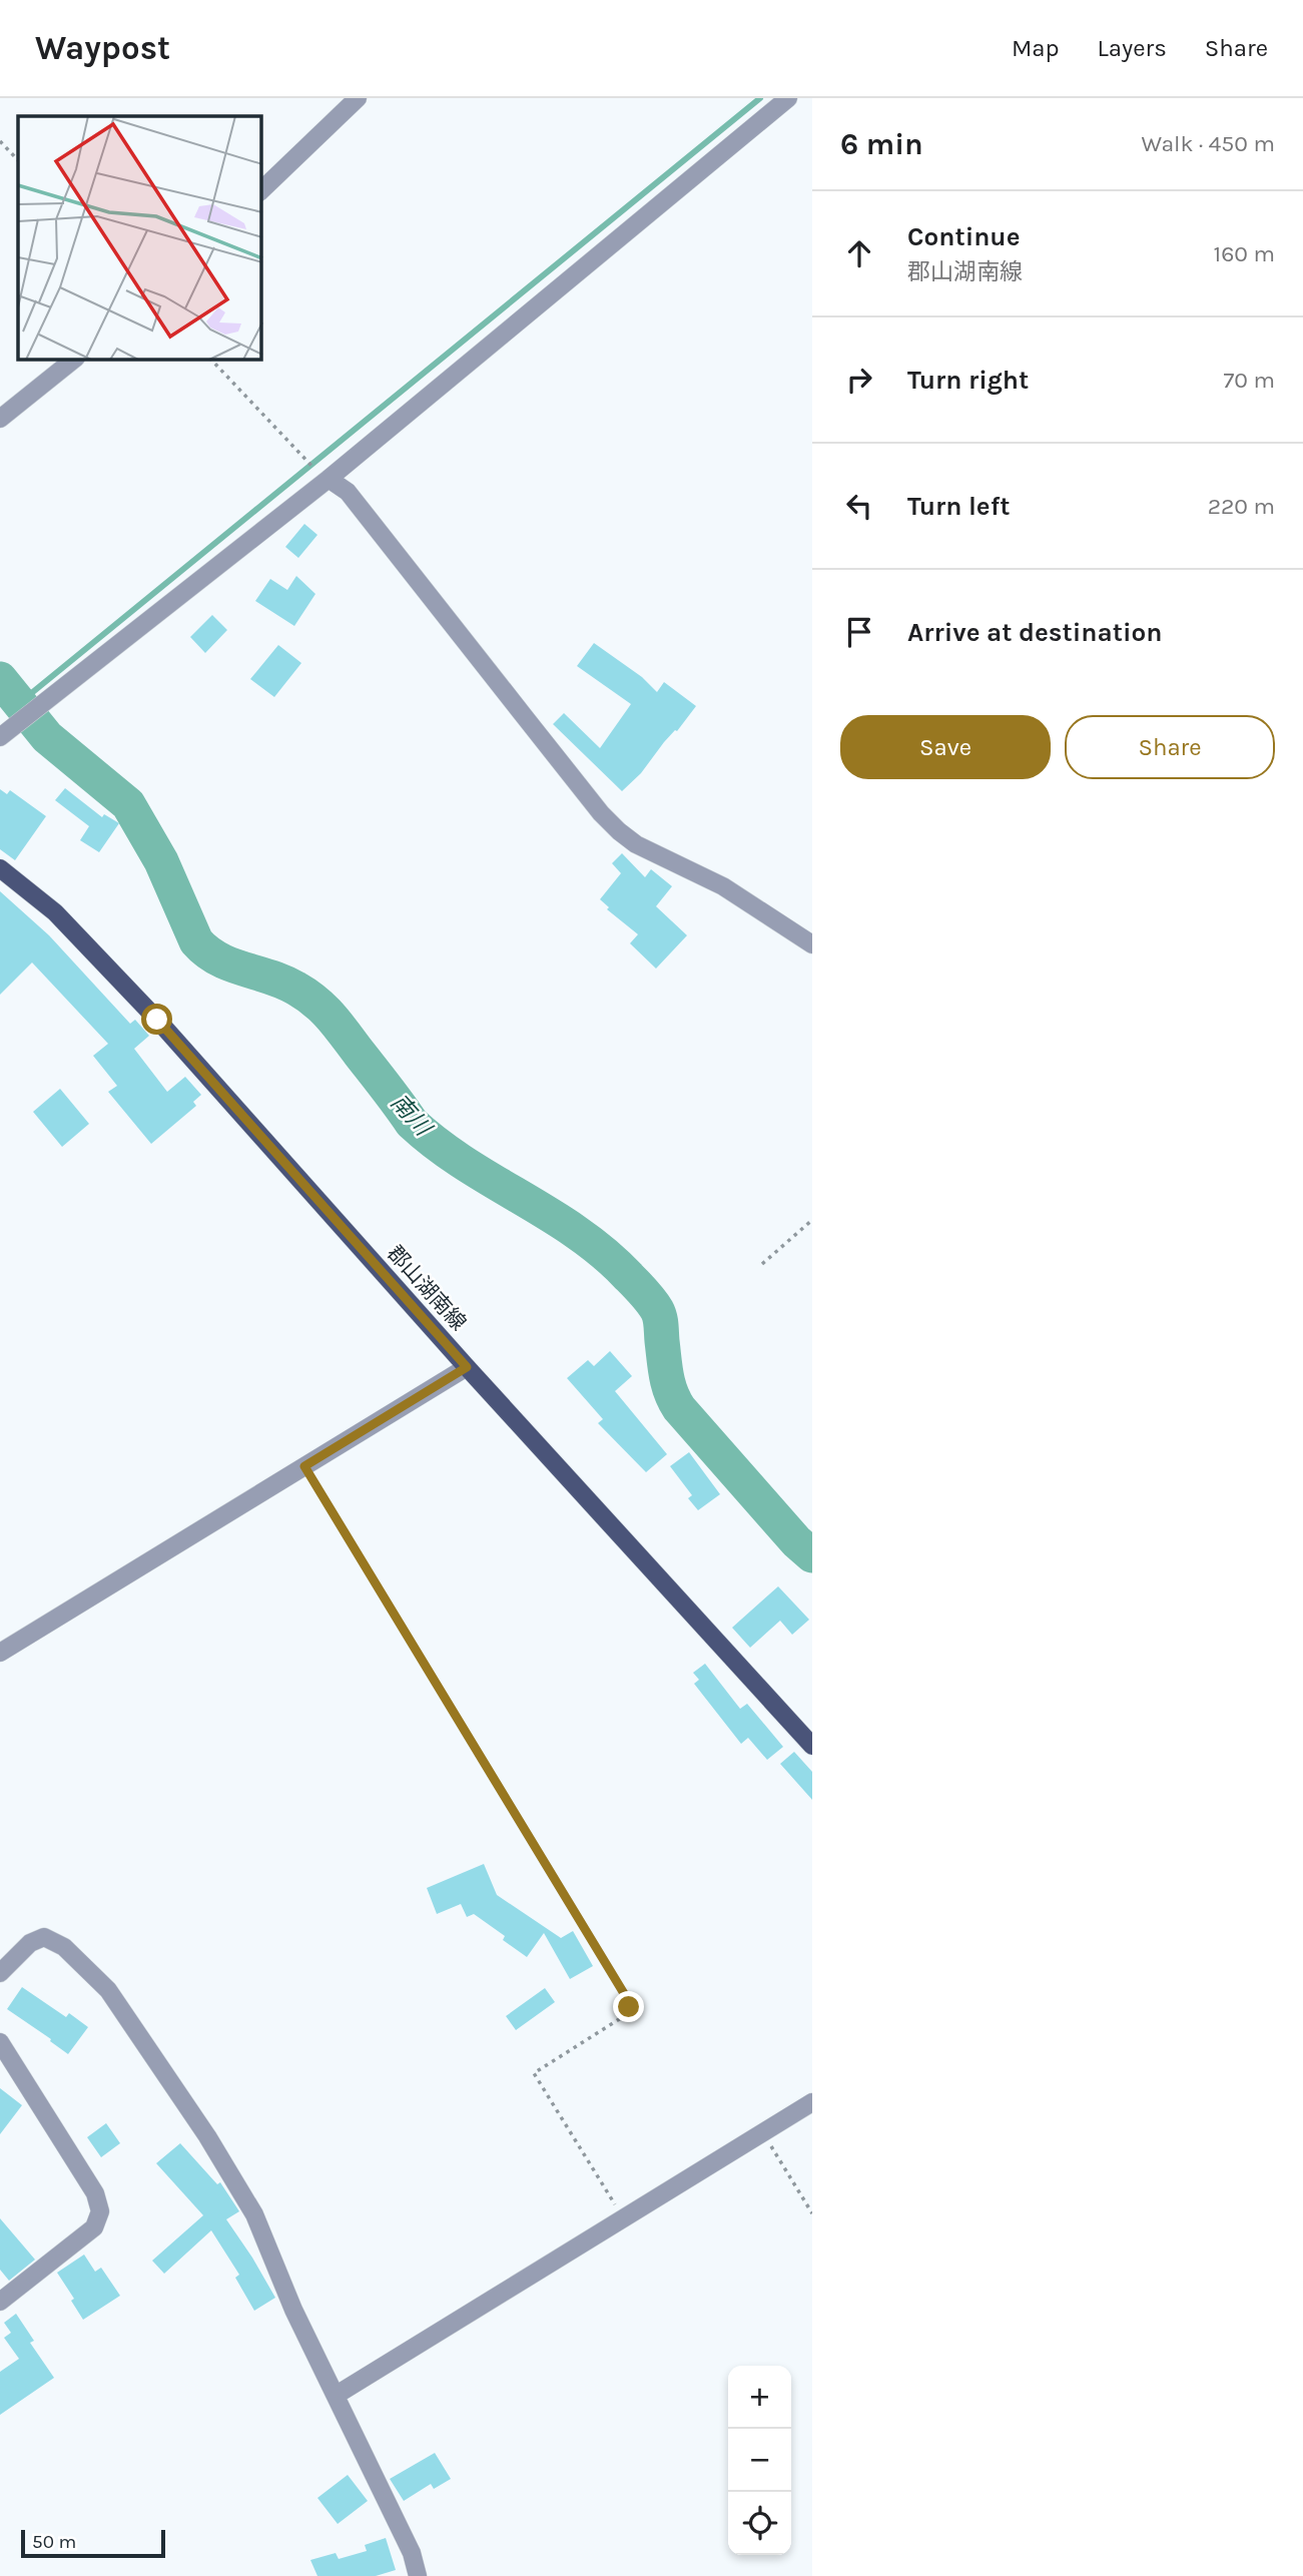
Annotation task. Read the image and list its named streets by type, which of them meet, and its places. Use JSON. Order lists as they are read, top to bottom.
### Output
{
  "streets": {
    "main road": ["郡山湖南線"]
  },
  "water": ["南川"],
  "scale_bar": "50 m",
  "page": {
    "header": "Waypost",
    "nav": ["Map", "Layers", "Share"],
    "heading": ["6 min", "Walk · 450 m"],
    "list": [
      ["Continue", "郡山湖南線", "160 m"],
      ["Turn right", "70 m"],
      ["Turn left", "220 m"],
      "Arrive at destination"
    ],
    "buttons": ["Save", "Share"],
    "map_buttons": ["+", "−"],
    "scale": "50 m"
  }
}
